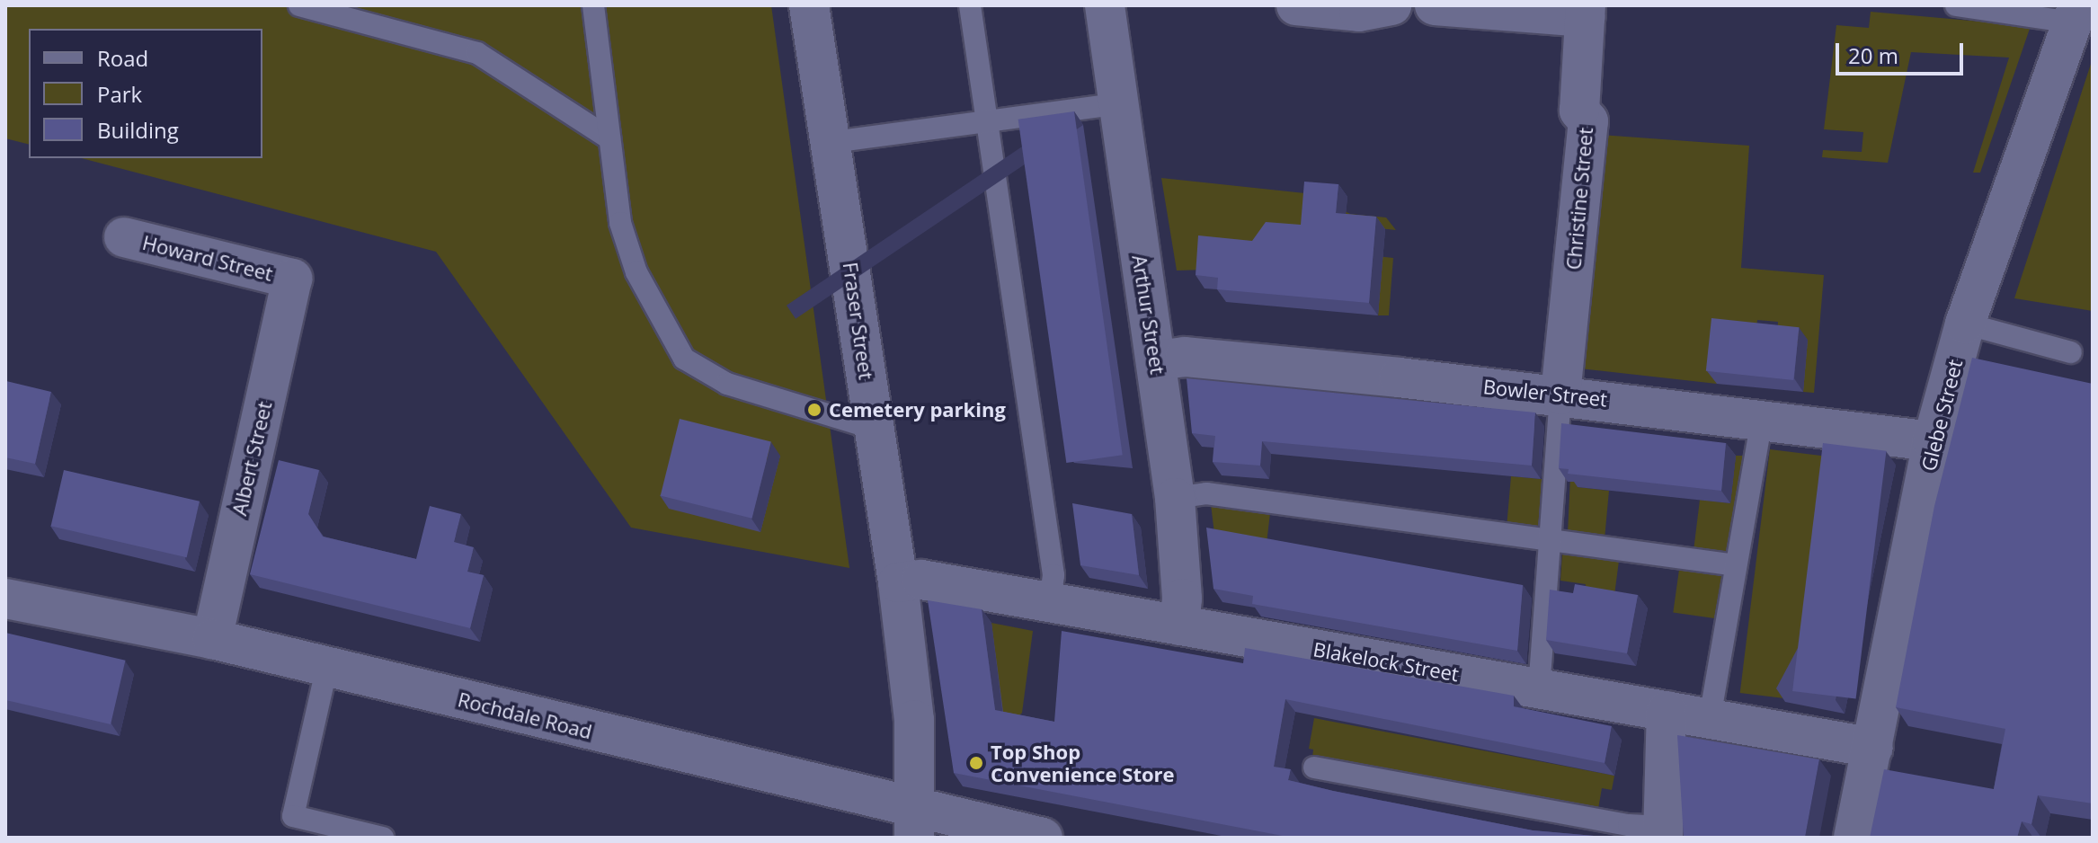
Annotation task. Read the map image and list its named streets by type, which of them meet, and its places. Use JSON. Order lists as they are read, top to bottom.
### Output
{
  "streets": {
    "street": [
      "Christine Street",
      "Howard Street",
      "Arthur Street",
      "Fraser Street",
      "Bowler Street",
      "Glebe Street",
      "Albert Street",
      "Blakelock Street",
      "Rochdale Road"
    ]
  },
  "crossings": [
    ["Christine Street", "Bowler Street"],
    ["Howard Street", "Albert Street"],
    ["Arthur Street", "Bowler Street"],
    ["Arthur Street", "Blakelock Street"],
    ["Fraser Street", "Blakelock Street"],
    ["Fraser Street", "Rochdale Road"],
    ["Bowler Street", "Glebe Street"],
    ["Glebe Street", "Blakelock Street"],
    ["Albert Street", "Rochdale Road"]
  ],
  "places": ["Cemetery parking", "Top Shop Convenience Store"],
  "legend": ["Road", "Park", "Building"],
  "scale_bar": "20 m"
}
